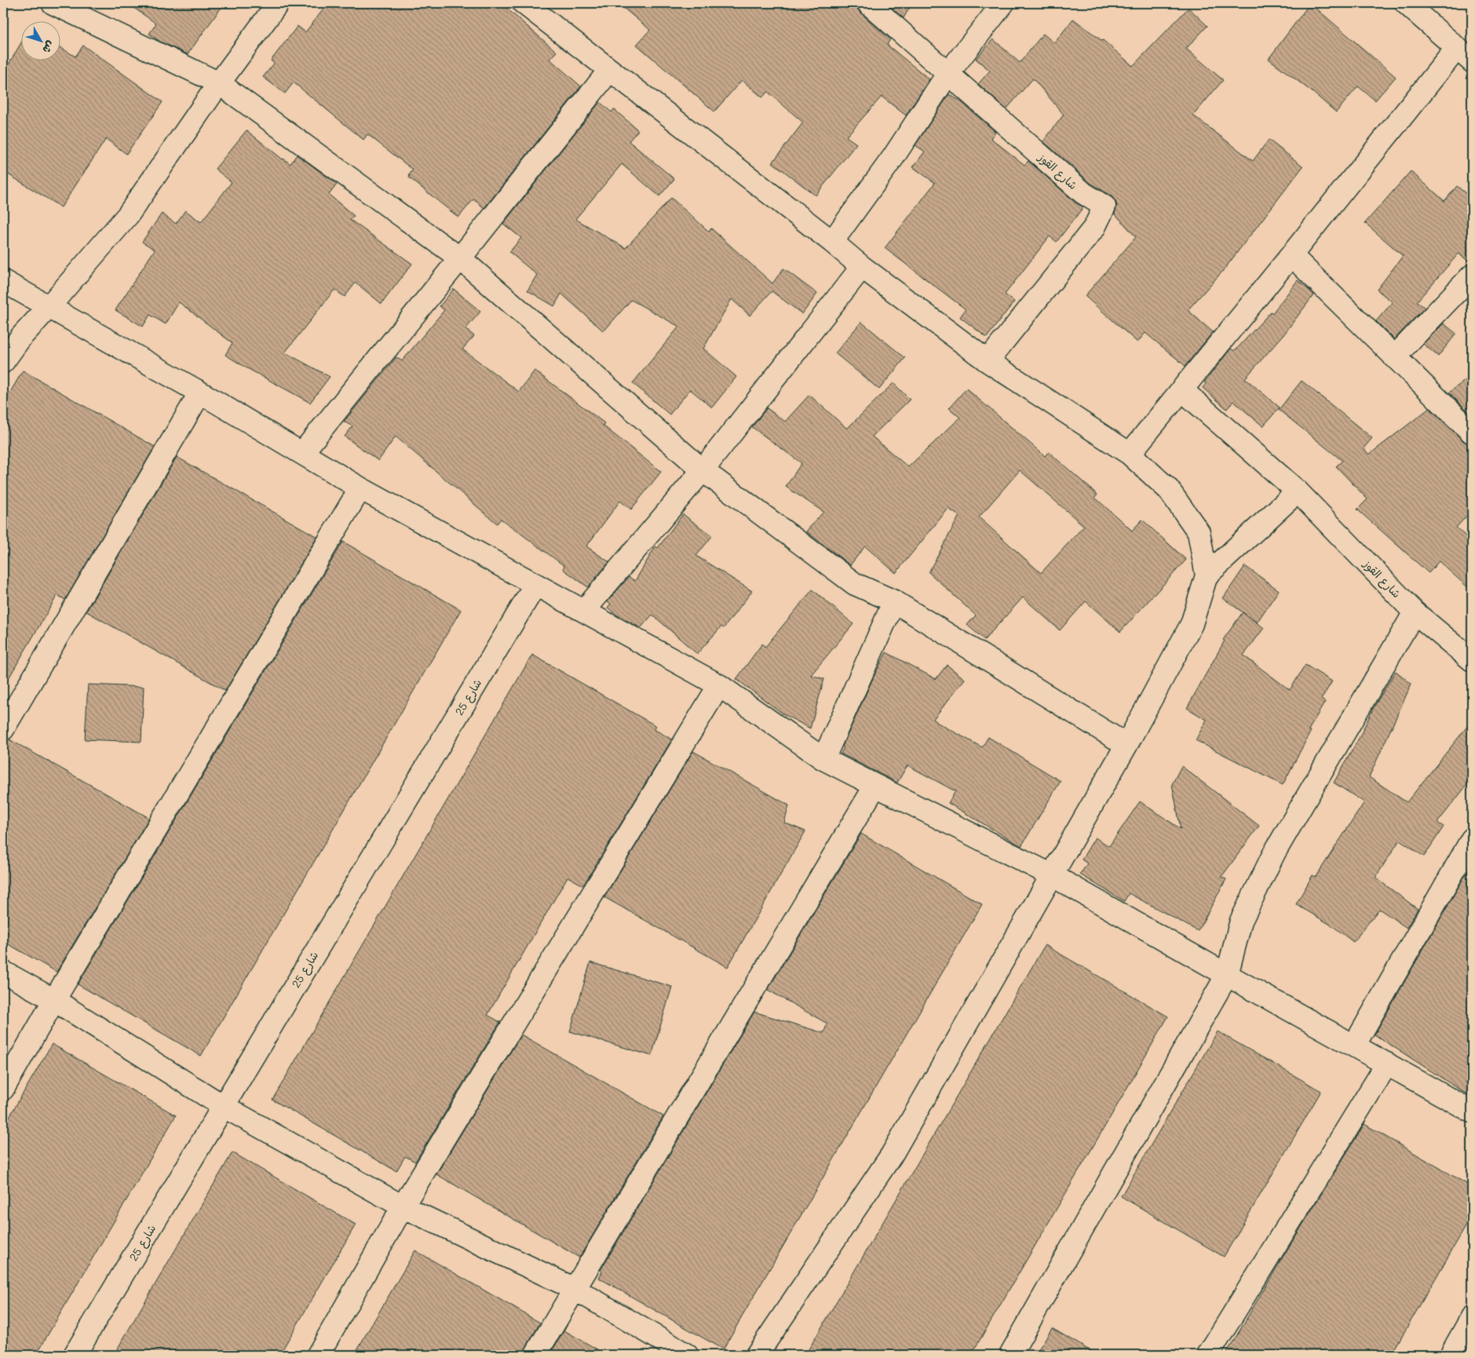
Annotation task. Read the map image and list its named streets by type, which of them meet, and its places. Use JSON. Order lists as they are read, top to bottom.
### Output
{
  "streets": {
    "street": ["شارع القوز", "شارع 25"]
  },
  "north": "bottom right"
}
